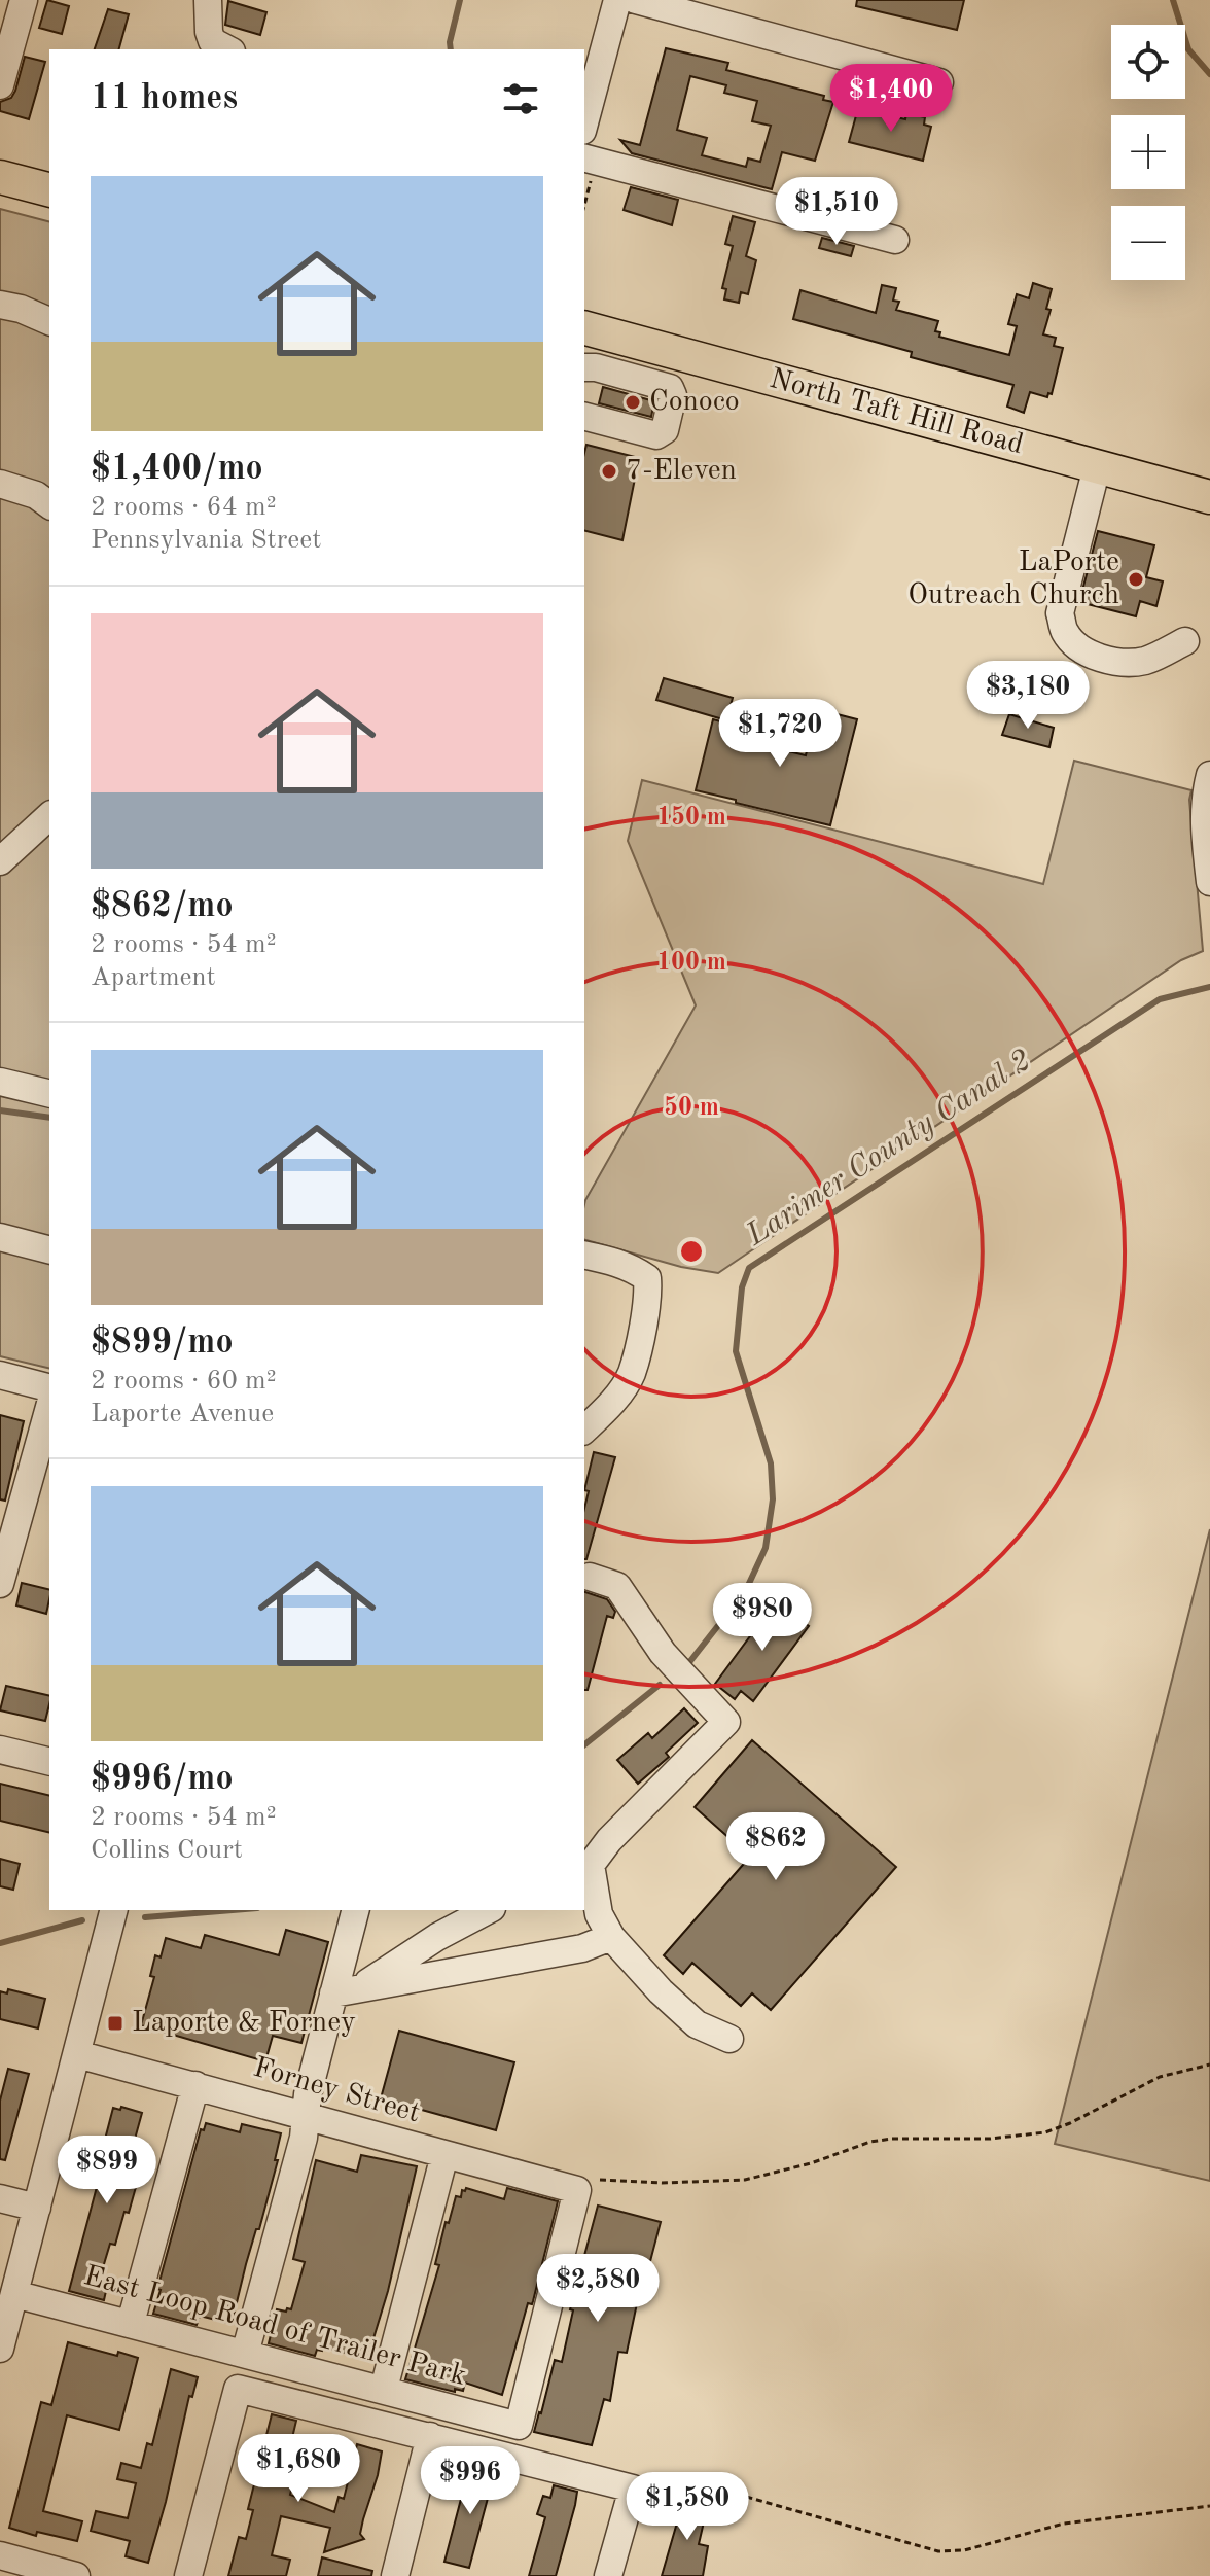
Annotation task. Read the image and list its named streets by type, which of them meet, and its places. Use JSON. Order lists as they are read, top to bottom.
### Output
{
  "streets": {
    "main road": ["North Taft Hill Road"],
    "street": ["Forney Street", "East Loop Road of Trailer Park"]
  },
  "crossings": [
    ["Forney Street", "East Loop Road of Trailer Park"]
  ],
  "water": ["Larimer County Canal 2"],
  "places": {
    "other": ["Conoco", "7-Eleven", "LaPorte Outreach Church"],
    "transit": ["Laporte & Forney"]
  },
  "page": {
    "map_buttons": ["+", "−"],
    "heading": "11 homes",
    "price": [
      "$1,400",
      "$1,510",
      "$3,180",
      "$1,720",
      "$980",
      "$862",
      "$899",
      "$2,580",
      "$1,680",
      "$996",
      "$1,580"
    ],
    "list": [
      {
        "name": "$1,400/mo",
        "note": "2 rooms · 64 m² · Pennsylvania Street"
      },
      {
        "name": "$862/mo",
        "note": "2 rooms · 54 m² · Apartment"
      },
      {
        "name": "$899/mo",
        "note": "2 rooms · 60 m² · Laporte Avenue"
      },
      {
        "name": "$996/mo",
        "note": "2 rooms · 54 m² · Collins Court"
      }
    ]
  },
  "rings": ["150 m", "100 m", "50 m"]
}
